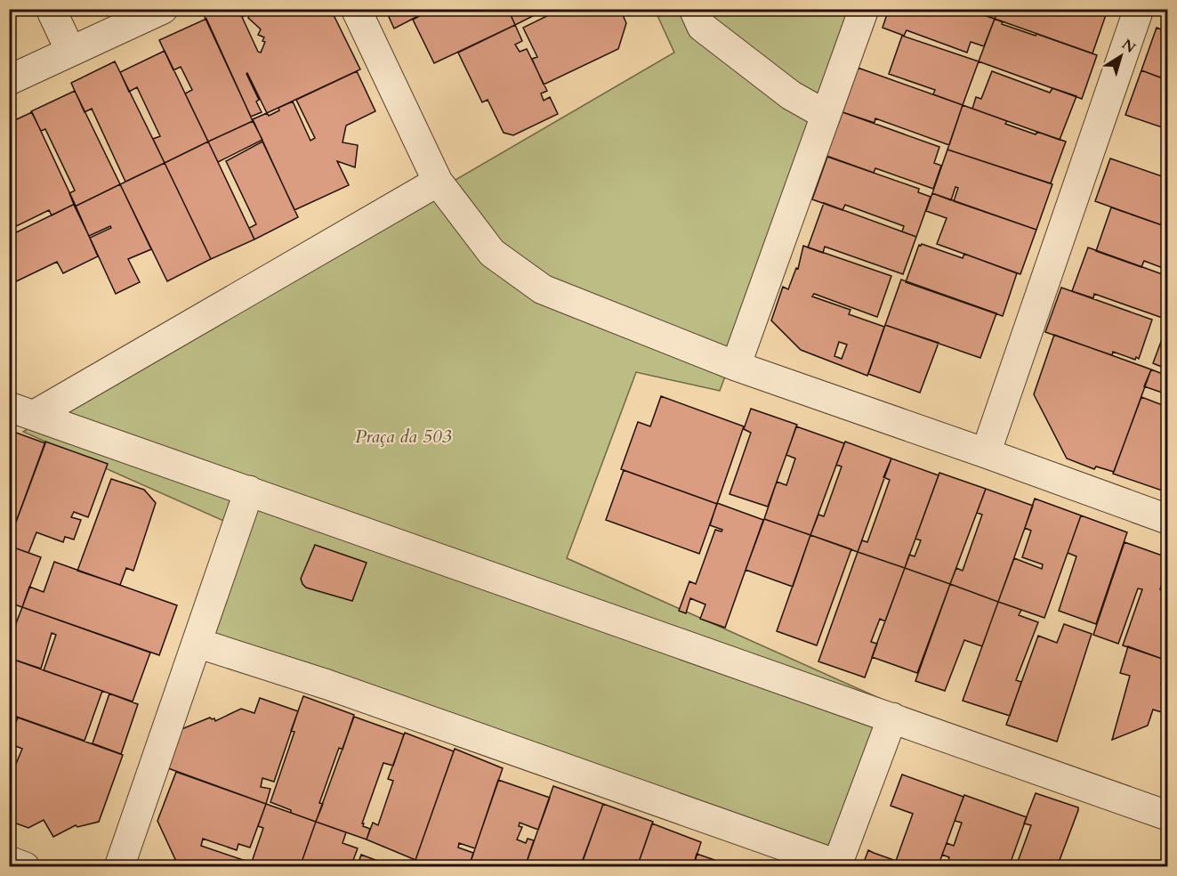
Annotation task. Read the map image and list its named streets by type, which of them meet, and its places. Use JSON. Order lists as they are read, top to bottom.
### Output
{
  "parks": ["Praça da 503"],
  "north": "top right"
}
